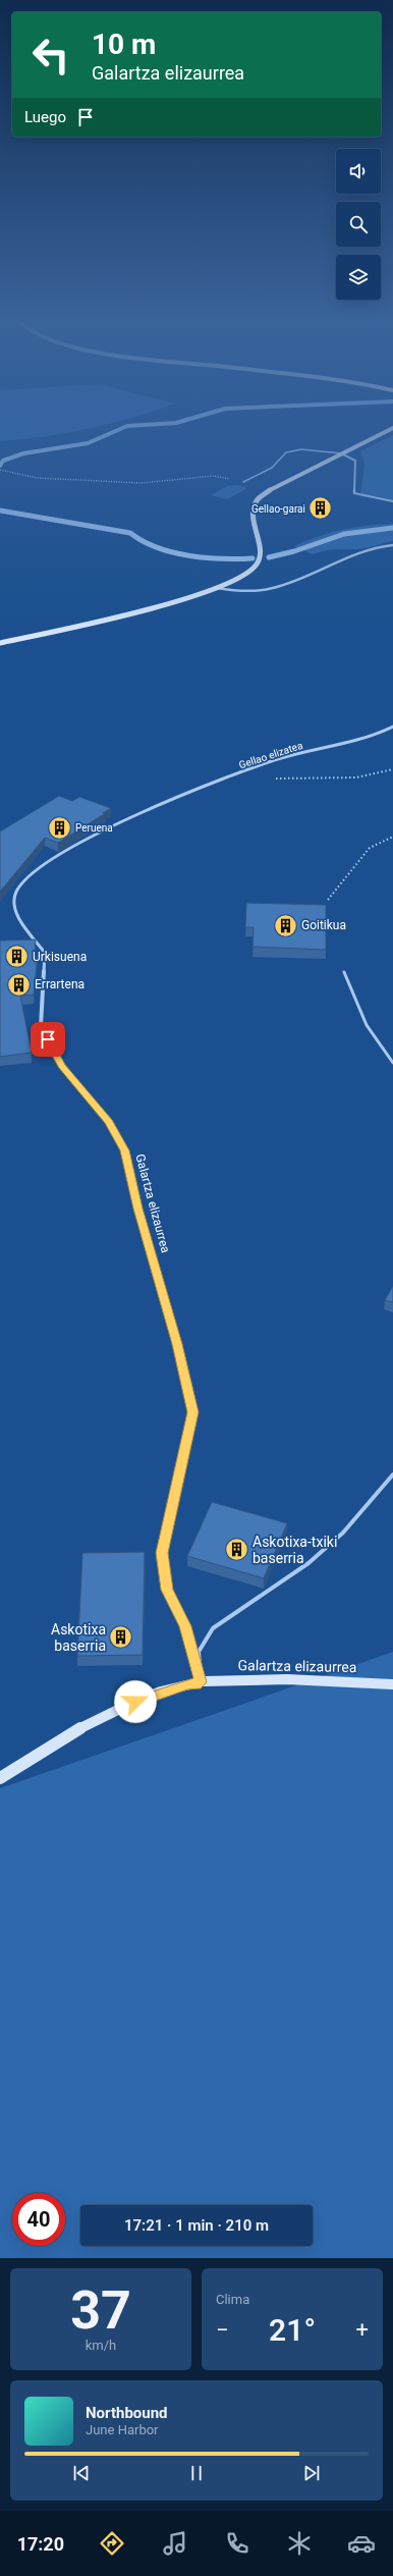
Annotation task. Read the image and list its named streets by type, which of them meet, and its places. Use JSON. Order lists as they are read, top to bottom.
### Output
{
  "streets": {
    "street": ["Gellao elizatea", "Galartza elizaurrea"]
  },
  "crossings": [
    ["Gellao elizatea", "Galartza elizaurrea"]
  ],
  "places": {
    "building": [
      "Gellao-garai",
      "Peruena",
      "Goitikua",
      "Urkisuena",
      "Errartena",
      "Askotixa-txiki baserria",
      "Askotixa baserria"
    ]
  },
  "page": {
    "turn": ["10 m", "Galartza elizaurrea"],
    "then": "Luego",
    "limit": "40",
    "trip": "17:21 · 1 min · 210 m",
    "tile": [
      ["37", "km/h"],
      "Clima"
    ],
    "heat": ["−", "21°", "+"],
    "song": ["Northbound", "June Harbor"],
    "tabs": "17:20"
  }
}
